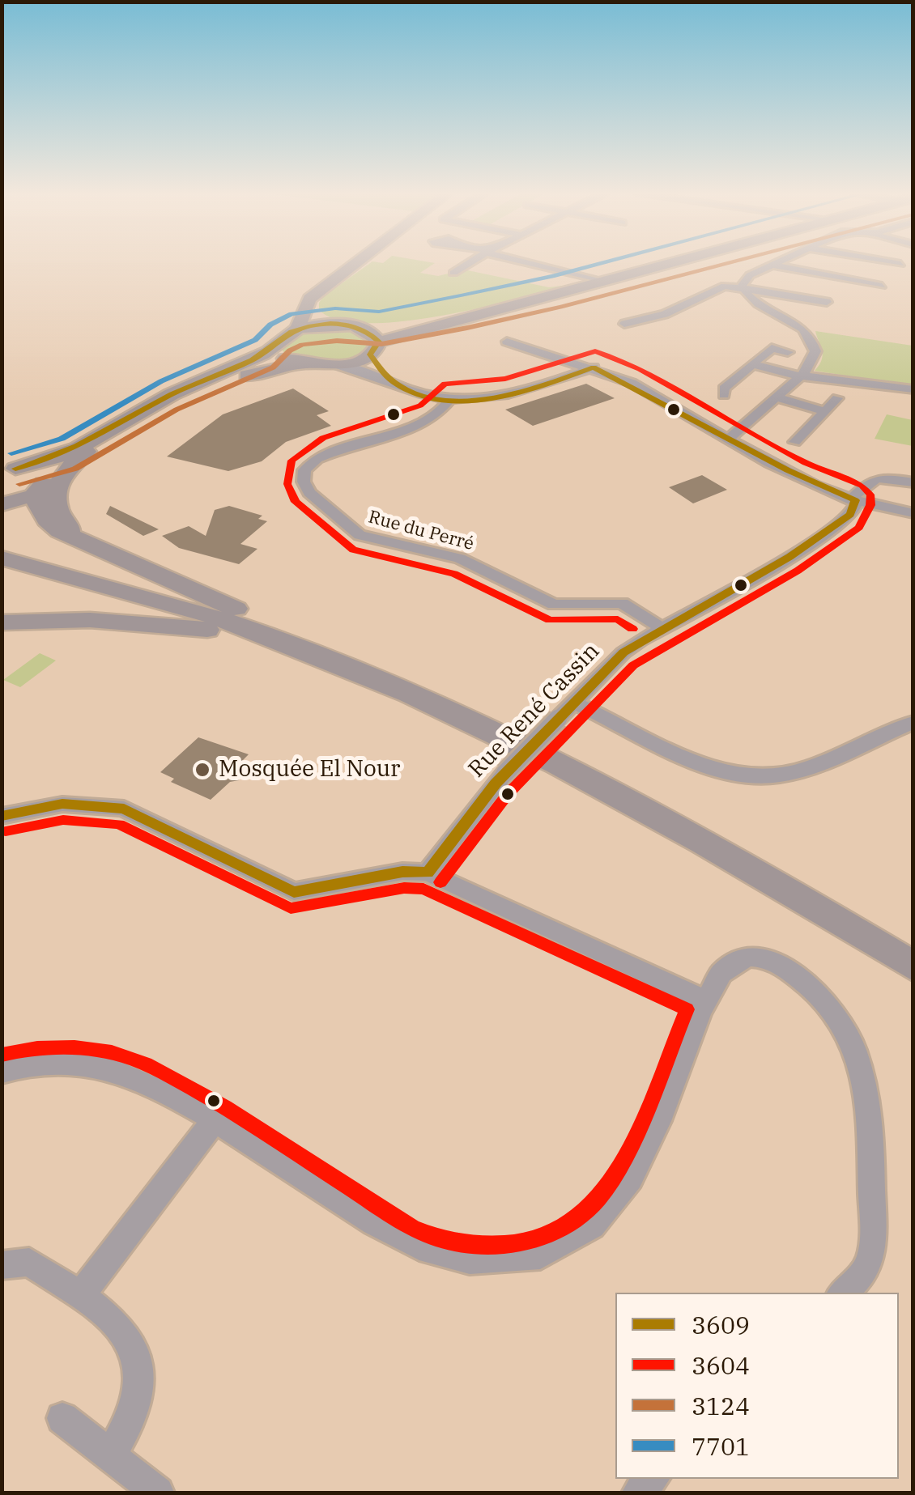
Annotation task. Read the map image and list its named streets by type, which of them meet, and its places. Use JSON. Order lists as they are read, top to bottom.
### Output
{
  "streets": {
    "street": ["Rue du Perré", "Rue René Cassin"]
  },
  "crossings": [
    ["Rue du Perré", "Rue René Cassin"]
  ],
  "places": ["Mosquée El Nour"],
  "lines": [
    "transit line 3124",
    "transit line 7701",
    "transit line 3609",
    "transit line 3604"
  ],
  "legend": [
    "3609",
    "3604",
    "3124",
    "7701"
  ]
}
